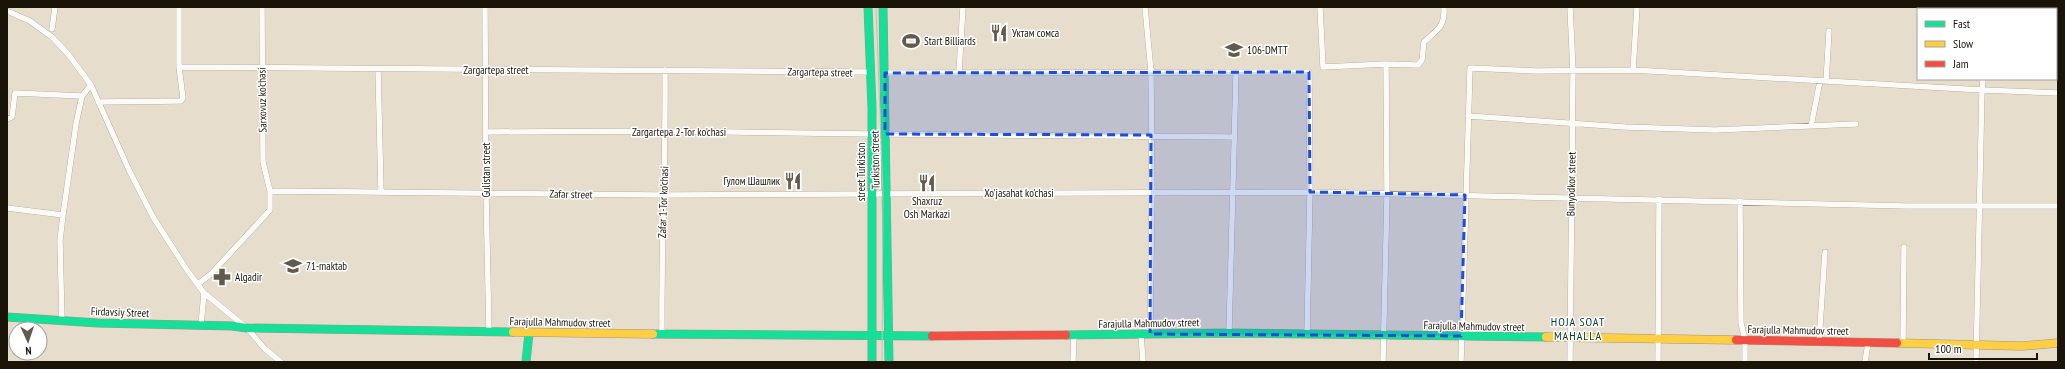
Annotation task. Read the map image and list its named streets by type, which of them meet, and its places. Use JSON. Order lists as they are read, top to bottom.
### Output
{
  "streets": {
    "main road": [
      "Turkiston street",
      "street Turkiston",
      "Firdavsiy Street",
      "Farajulla Mahmudov street"
    ],
    "street": [
      "Zargartepa street",
      "Sarxovuz ko'chasi",
      "Zargartepa 2-Tor ko'chasi",
      "Gulistan street",
      "Bunyodkor street",
      "Xo'jasahat ko'chasi",
      "Zafar street",
      "Zafar 1-Tor ko'chasi"
    ]
  },
  "crossings": [
    ["Zargartepa street", "Sarxovuz ko'chasi"],
    ["Zargartepa street", "Gulistan street"],
    ["Zargartepa street", "street Turkiston"],
    ["Zargartepa street", "Zafar 1-Tor ko'chasi"],
    ["Sarxovuz ko'chasi", "Zafar street"],
    ["Zargartepa 2-Tor ko'chasi", "Gulistan street"],
    ["Zargartepa 2-Tor ko'chasi", "street Turkiston"],
    ["Zargartepa 2-Tor ko'chasi", "Zafar 1-Tor ko'chasi"],
    ["Turkiston street", "Xo'jasahat ko'chasi"],
    ["Turkiston street", "Farajulla Mahmudov street"],
    ["Gulistan street", "Zafar street"],
    ["Gulistan street", "Farajulla Mahmudov street"],
    ["street Turkiston", "Xo'jasahat ko'chasi"],
    ["street Turkiston", "Zafar street"],
    ["street Turkiston", "Farajulla Mahmudov street"],
    ["Bunyodkor street", "Xo'jasahat ko'chasi"],
    ["Bunyodkor street", "Farajulla Mahmudov street"],
    ["Xo'jasahat ko'chasi", "Zafar street"],
    ["Zafar street", "Zafar 1-Tor ko'chasi"],
    ["Zafar 1-Tor ko'chasi", "Farajulla Mahmudov street"],
    ["Firdavsiy Street", "Farajulla Mahmudov street"]
  ],
  "districts": ["HOJA SOAT MAHALLA"],
  "places": {
    "restaurant": ["Уктам сомса", "Гулом Шашлик", "Shaxruz Osh Markazi"],
    "sports": ["Start Billiards"],
    "school or university": ["106-DMTT", "71-maktab"],
    "pharmacy": ["Algadir"]
  },
  "legend": ["Fast", "Slow", "Jam"],
  "scale_bar": "100 m",
  "north": "bottom"
}
